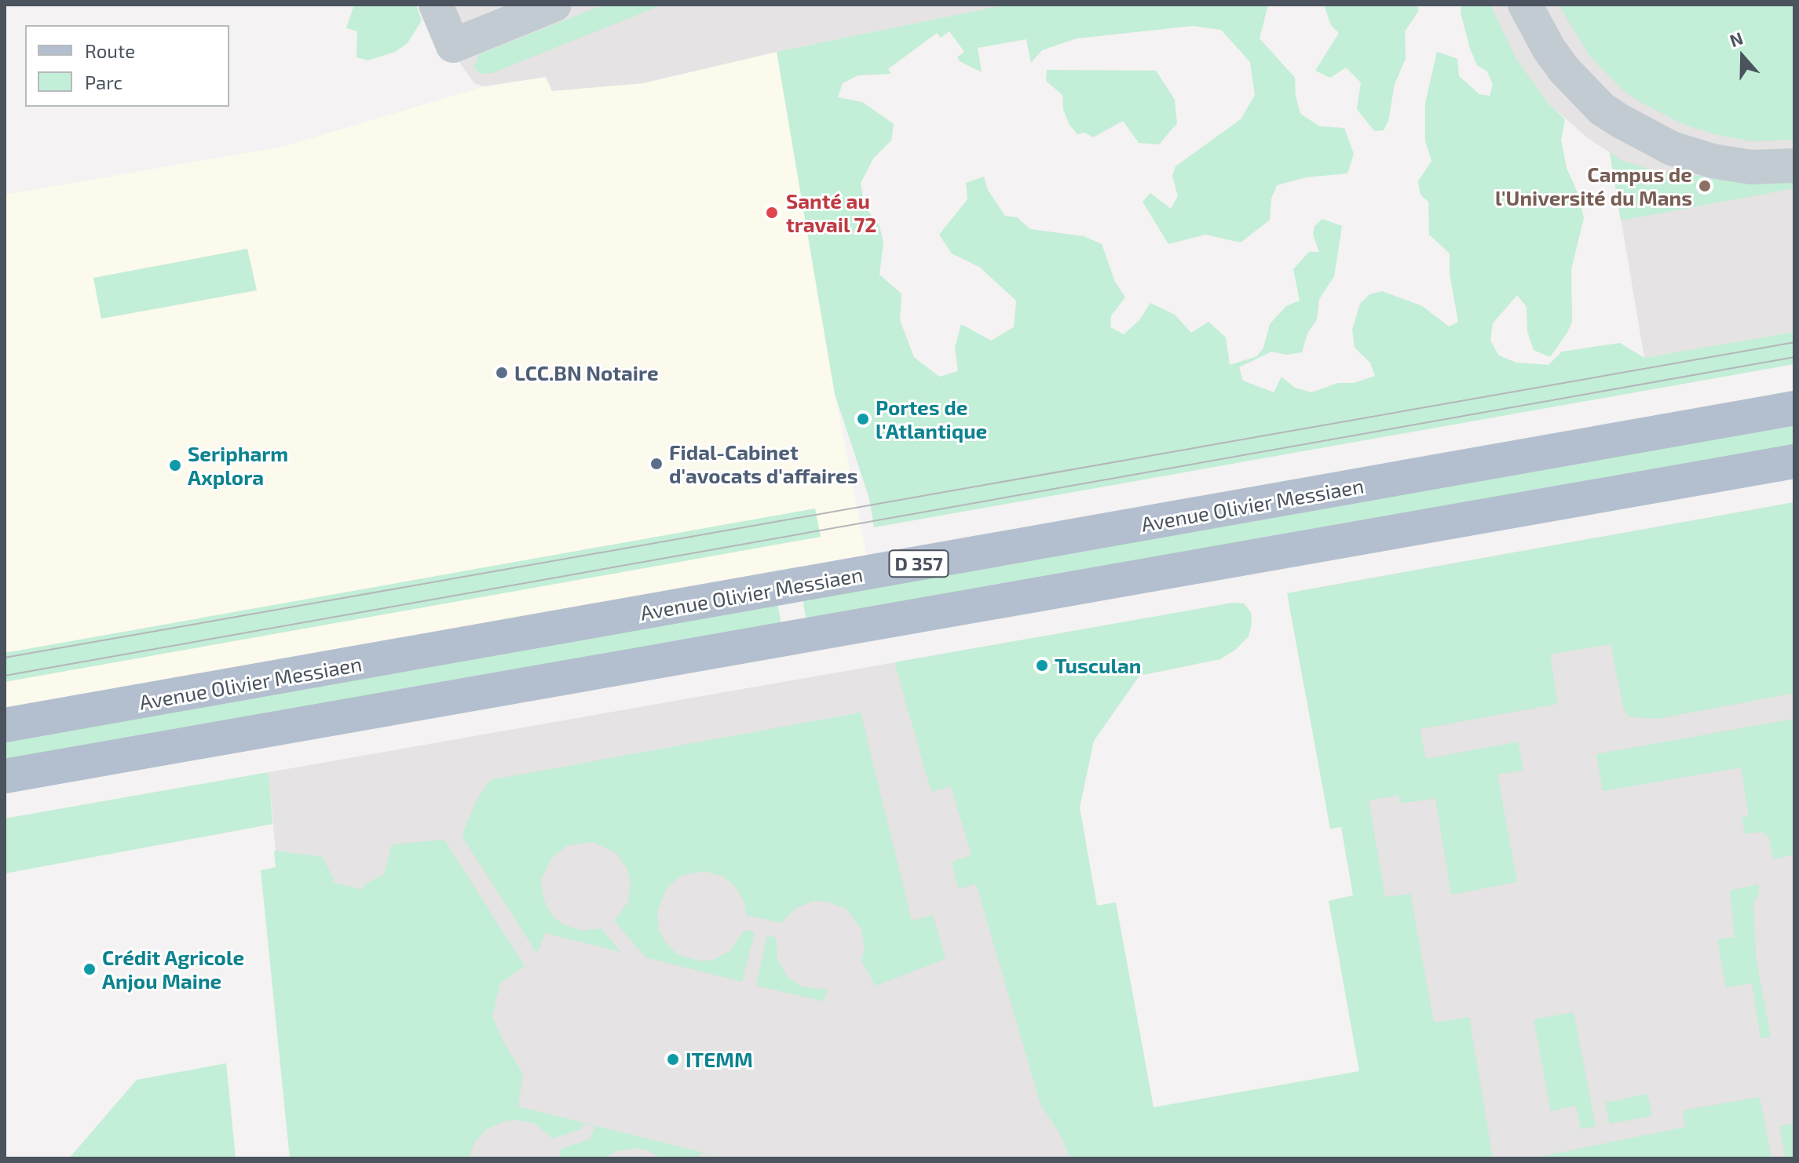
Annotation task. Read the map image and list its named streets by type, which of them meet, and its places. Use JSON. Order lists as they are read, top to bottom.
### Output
{
  "streets": {
    "main road": ["Avenue Olivier Messiaen", "D 357"]
  },
  "places": [
    "Campus de l'Université du Mans",
    "Santé au travail 72",
    "LCC.BN Notaire",
    "Portes de l'Atlantique",
    "Fidal-Cabinet d'avocats d'affaires",
    "Seripharm Axplora",
    "Tusculan",
    "Crédit Agricole Anjou Maine",
    "ITEMM"
  ],
  "legend": ["Route", "Parc"],
  "north": "top"
}
